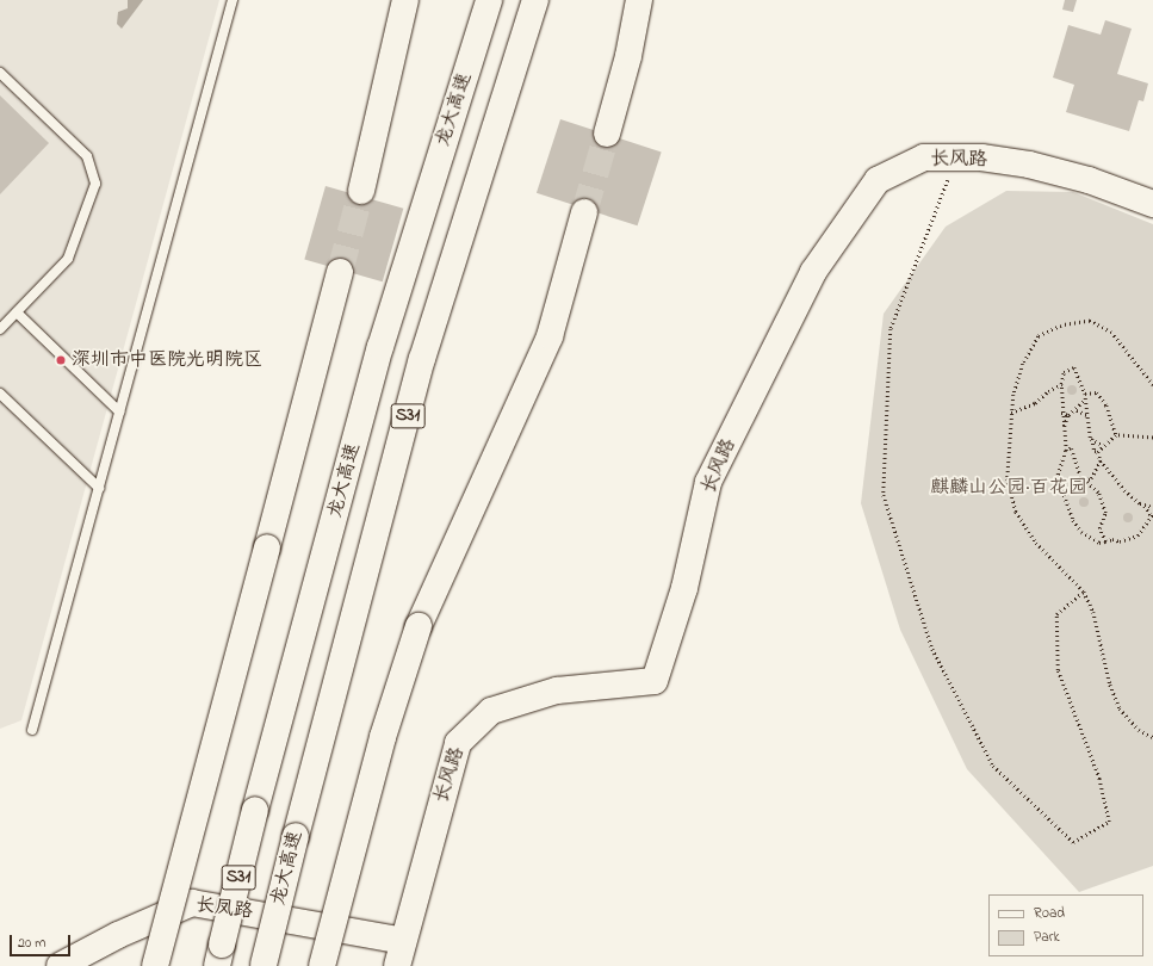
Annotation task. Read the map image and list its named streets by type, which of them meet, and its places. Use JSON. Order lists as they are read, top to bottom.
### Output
{
  "streets": {
    "main road": [
      "龙大高速",
      "长风路",
      "S31",
      "长凤路"
    ]
  },
  "crossings": [
    ["长风路", "长凤路"]
  ],
  "parks": ["麒麟山公园·百花园"],
  "places": ["深圳市中医院光明院区"],
  "legend": ["Road", "Park"],
  "scale_bar": "20 m"
}
